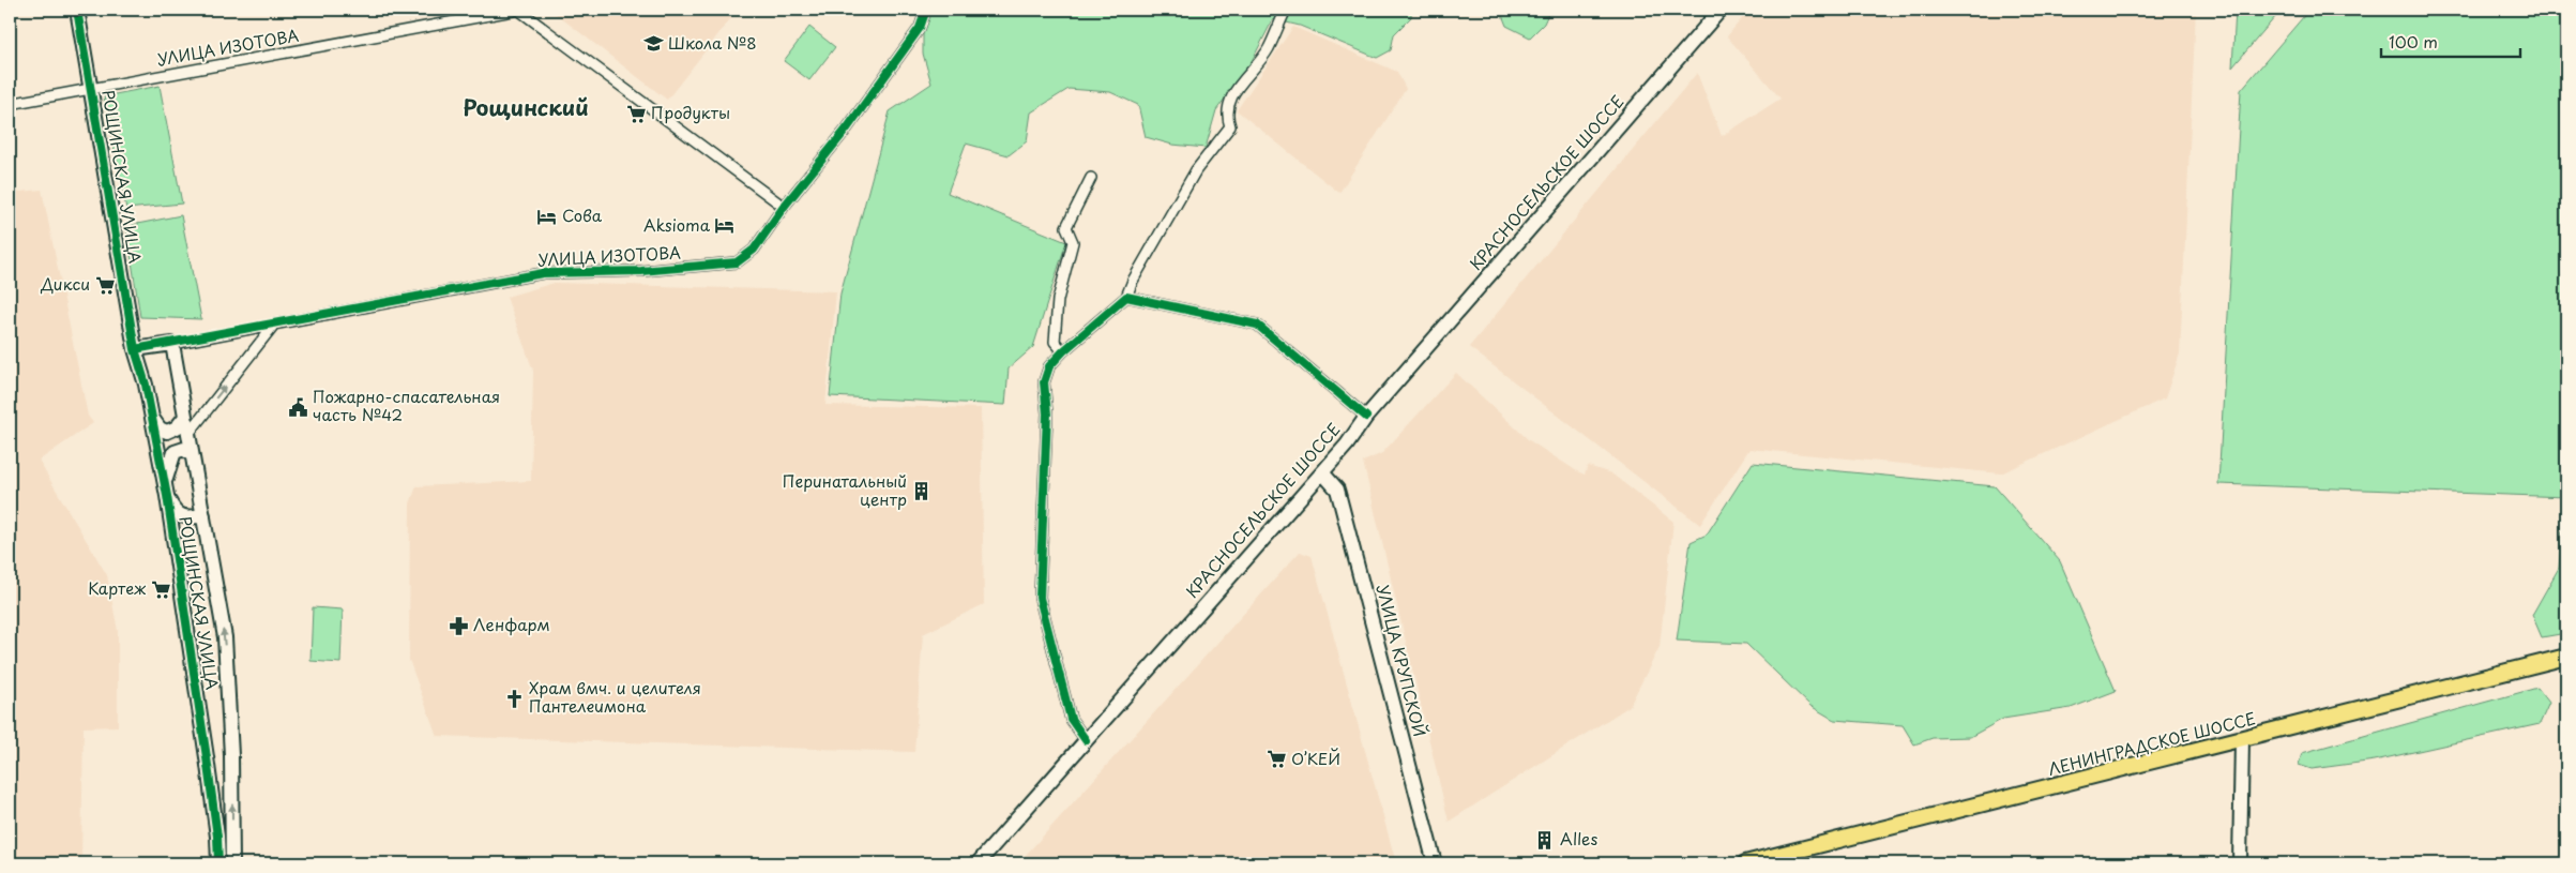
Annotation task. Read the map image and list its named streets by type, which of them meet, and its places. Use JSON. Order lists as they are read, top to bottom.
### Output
{
  "streets": {
    "main road": ["ЛЕНИНГРАДСКОЕ ШОССЕ"],
    "street": [
      "УЛИЦА ИЗОТОВА",
      "РОЩИНСКАЯ УЛИЦА",
      "КРАСНОСЕЛЬСКОЕ ШОССЕ",
      "УЛИЦА КРУПСКОЙ"
    ]
  },
  "crossings": [
    ["УЛИЦА ИЗОТОВА", "РОЩИНСКАЯ УЛИЦА"],
    ["КРАСНОСЕЛЬСКОЕ ШОССЕ", "УЛИЦА КРУПСКОЙ"]
  ],
  "districts": ["Рощинский"],
  "places": {
    "school or university": ["Школа №8"],
    "supermarket": [
      "Продукты",
      "Дикси",
      "Картеж",
      "О’КЕЙ"
    ],
    "hotel": ["Сова", "Aksioma"],
    "public building": ["Пожарно-спасательная часть №42"],
    "building": ["Перинатальный центр", "Alles"],
    "pharmacy": ["Ленфарм"],
    "church": ["Храм вмч. и целителя Пантелеимона"]
  },
  "scale_bar": "100 m"
}
